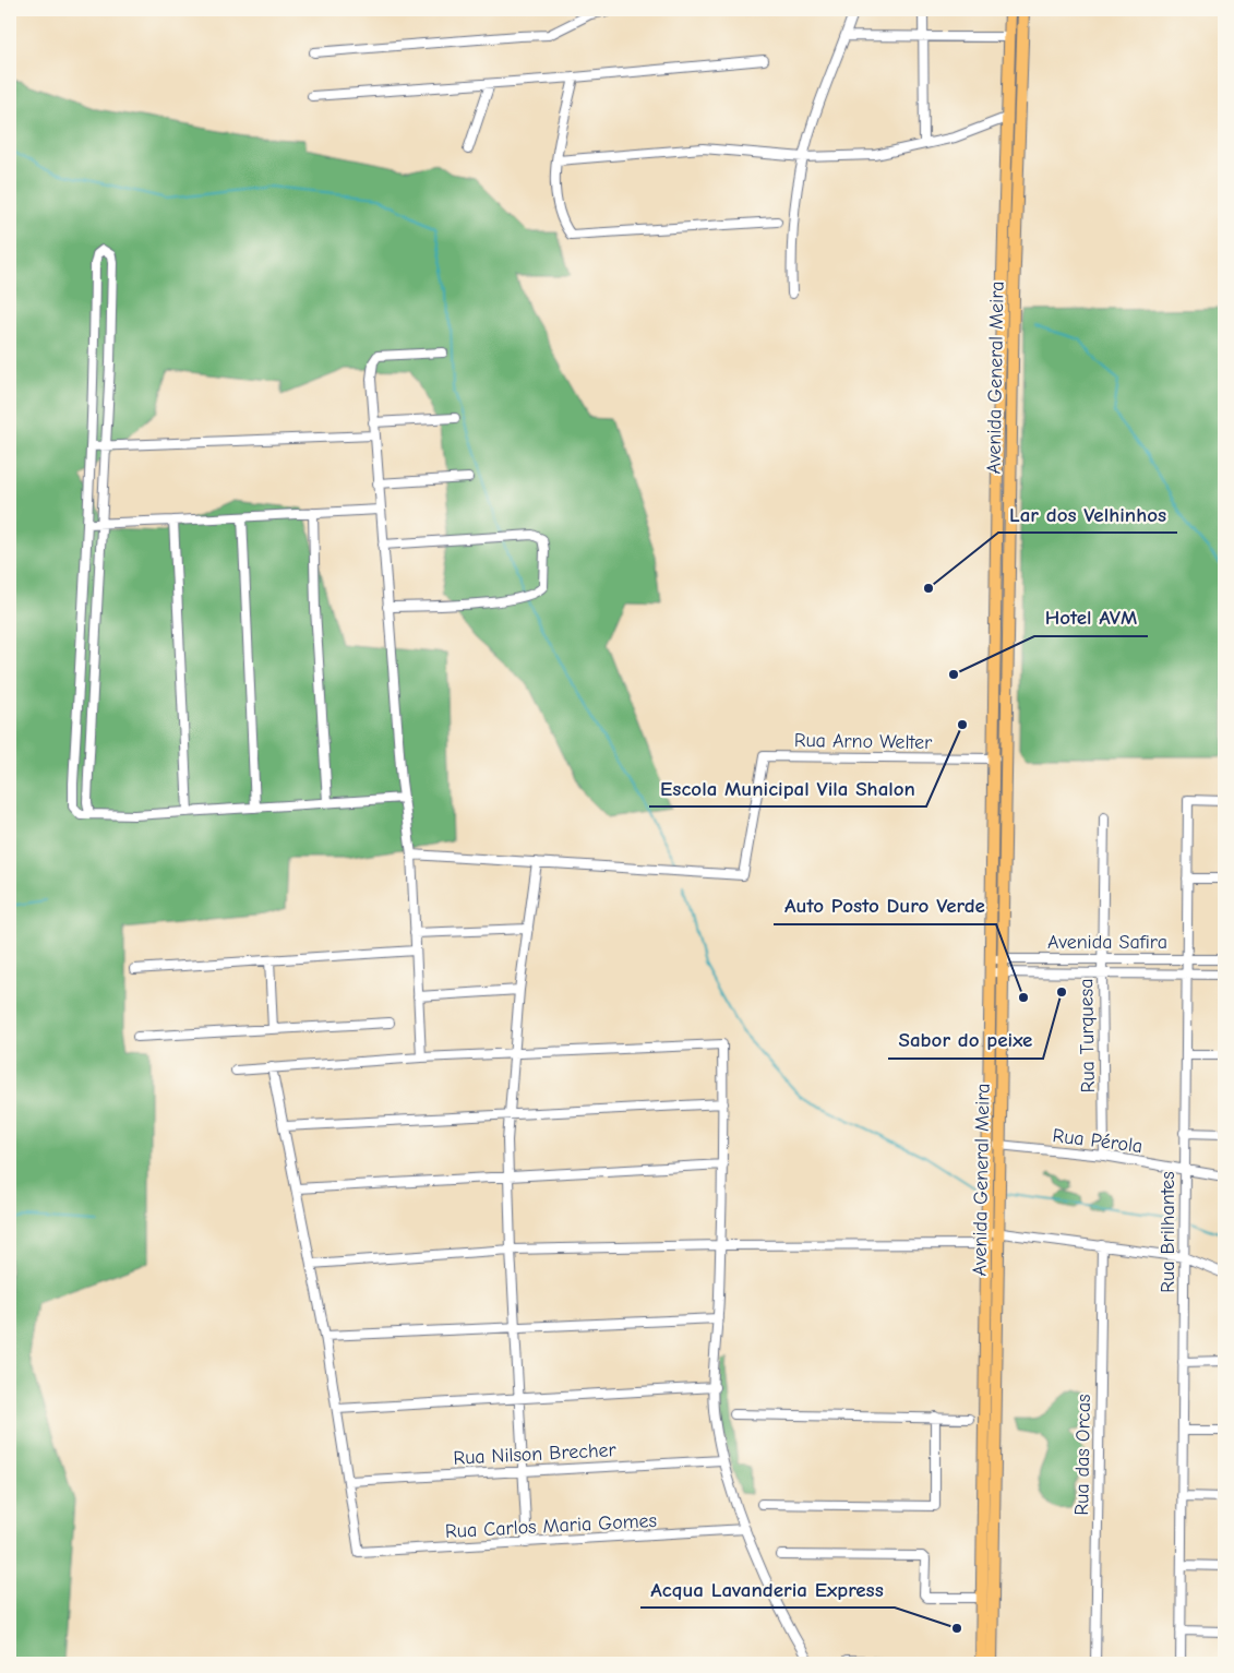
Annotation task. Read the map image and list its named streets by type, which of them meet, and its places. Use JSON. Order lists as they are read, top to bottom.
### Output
{
  "streets": {
    "main road": ["Avenida General Meira"],
    "street": [
      "Rua Arno Welter",
      "Avenida Safira",
      "Rua Turquesa",
      "Rua Pérola",
      "Rua Brilhantes",
      "Rua Nilson Brecher",
      "Rua das Orcas",
      "Rua Carlos Maria Gomes"
    ]
  },
  "crossings": [
    ["Avenida General Meira", "Rua Arno Welter"],
    ["Avenida General Meira", "Avenida Safira"],
    ["Avenida General Meira", "Rua Pérola"],
    ["Avenida Safira", "Rua Turquesa"],
    ["Avenida Safira", "Rua Brilhantes"],
    ["Rua Turquesa", "Rua Pérola"],
    ["Rua Pérola", "Rua Brilhantes"],
    ["Rua Nilson Brecher", "Rua Carlos Maria Gomes"]
  ],
  "places": [
    "Lar dos Velhinhos",
    "Hotel AVM",
    "Escola Municipal Vila Shalon",
    "Sabor do peixe",
    "Auto Posto Duro Verde",
    "Acqua Lavanderia Express"
  ]
}
